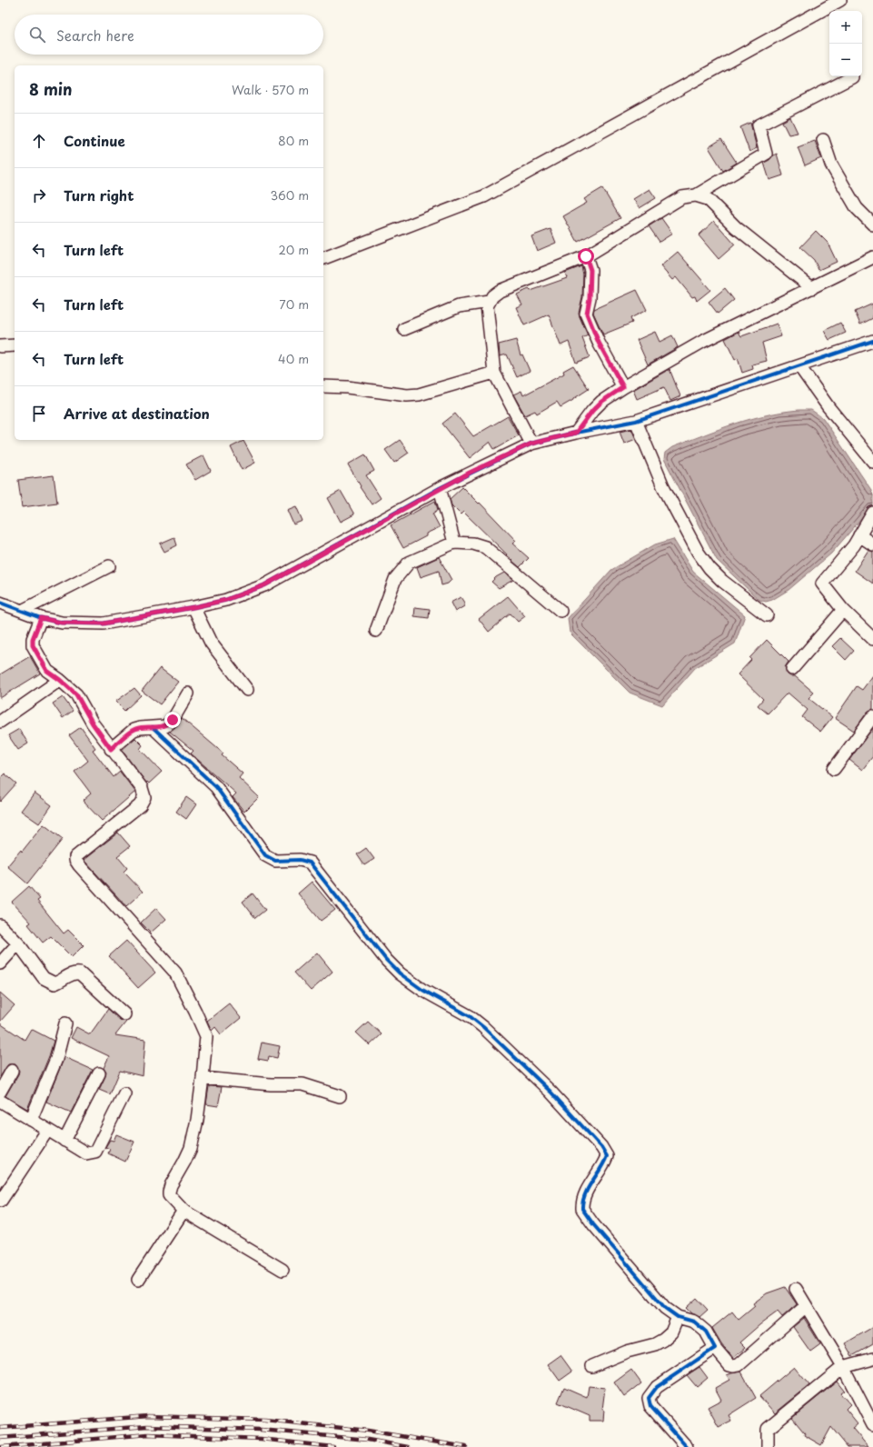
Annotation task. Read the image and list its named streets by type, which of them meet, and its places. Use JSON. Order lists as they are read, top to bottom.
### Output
{
  "page": {
    "map_buttons": ["+", "−"],
    "search": "Search here",
    "heading": ["8 min", "Walk · 570 m"],
    "list": [
      ["Continue", "80 m"],
      ["Turn right", "360 m"],
      ["Turn left", "20 m"],
      ["Turn left", "70 m"],
      ["Turn left", "40 m"],
      "Arrive at destination"
    ]
  }
}
